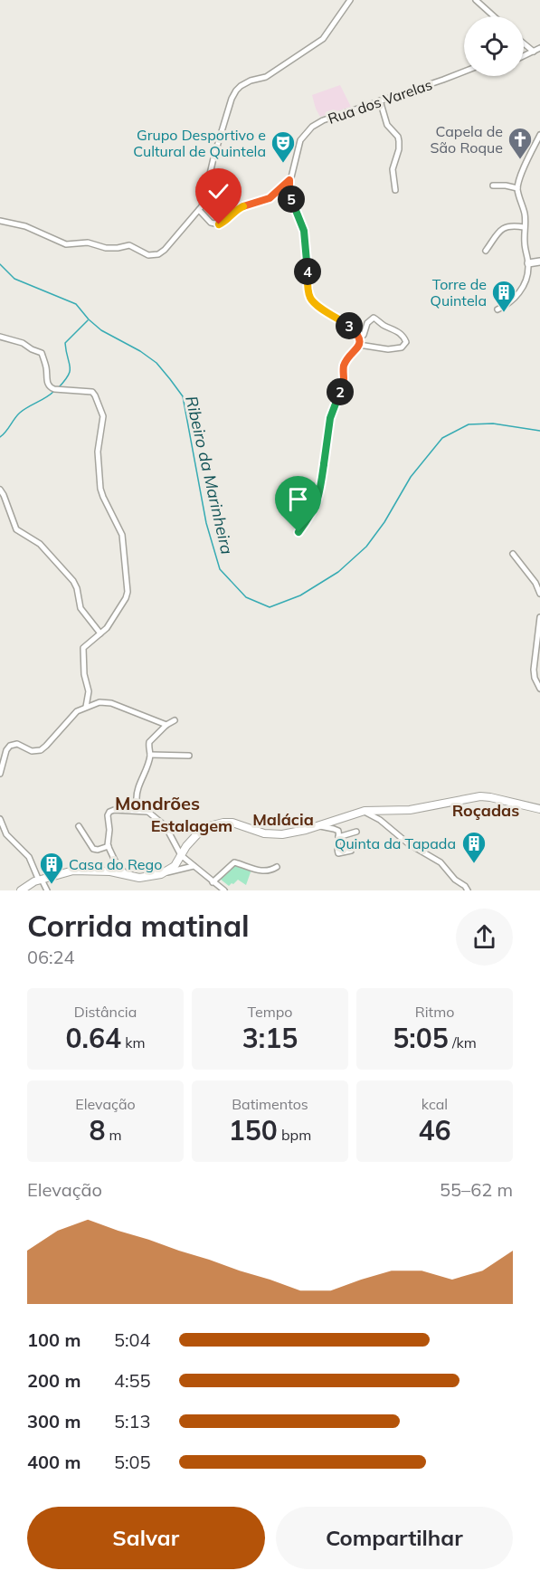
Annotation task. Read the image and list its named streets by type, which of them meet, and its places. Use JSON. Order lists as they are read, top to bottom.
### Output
{
  "streets": {
    "street": ["Rua dos Varelas"]
  },
  "districts": [
    "Mondrões",
    "Roçadas",
    "Malácia",
    "Estalagem"
  ],
  "water": ["Ribeiro da Marinheira"],
  "places": {
    "church": ["Capela de São Roque"],
    "theatre": ["Grupo Desportivo e Cultural de Quintela"],
    "building": ["Torre de Quintela", "Quinta da Tapada", "Casa do Rego"]
  },
  "page": {
    "pins": [
      "5",
      "4",
      "3",
      "2"
    ],
    "heading": ["Corrida matinal", "06:24"],
    "stats": [
      ["Distância", "0.64 km"],
      ["Tempo", "3:15"],
      ["Ritmo", "5:05 /km"],
      ["Elevação", "8 m"],
      ["Batimentos", "150 bpm"],
      ["kcal", "46"]
    ],
    "chart": ["Elevação", "55–62 m"],
    "list": [
      {
        "name": "100 m",
        "note": "5:04"
      },
      {
        "name": "200 m",
        "note": "4:55"
      },
      {
        "name": "300 m",
        "note": "5:13"
      },
      {
        "name": "400 m",
        "note": "5:05"
      }
    ],
    "buttons": ["Salvar", "Compartilhar"]
  }
}
